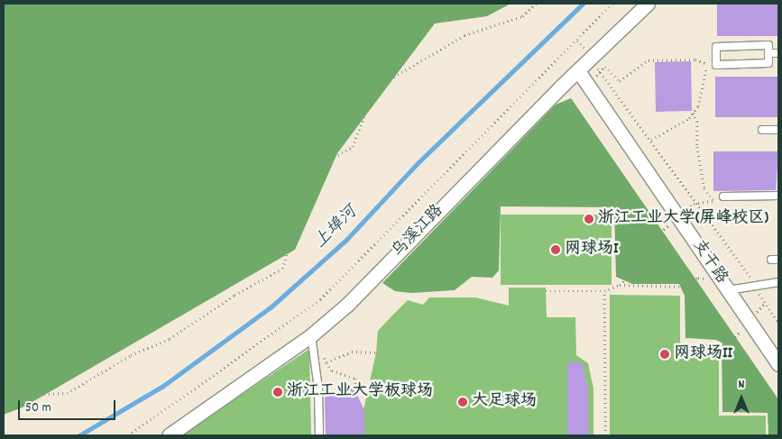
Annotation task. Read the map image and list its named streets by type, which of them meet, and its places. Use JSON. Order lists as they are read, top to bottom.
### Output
{
  "streets": {
    "street": ["乌溪江路", "支干路"]
  },
  "crossings": [
    ["乌溪江路", "支干路"]
  ],
  "water": ["上埠河"],
  "places": [
    "浙江工业大学(屏峰校区)",
    "网球场I",
    "网球场II",
    "浙江工业大学板球场",
    "大足球场"
  ],
  "scale_bar": "50 m",
  "north": "top"
}
